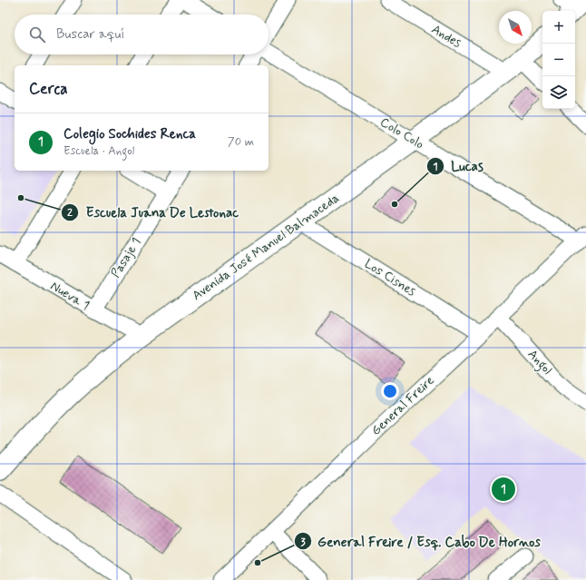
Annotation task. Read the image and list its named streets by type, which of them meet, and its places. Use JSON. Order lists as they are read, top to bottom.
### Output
{
  "streets": {
    "main road": ["Avenida José Manuel Balmaceda"],
    "street": [
      "Andes",
      "Colo Colo",
      "Pasaje 1",
      "Los Cisnes",
      "Nueva 1",
      "Angol",
      "General Freire"
    ]
  },
  "crossings": [
    ["Andes", "Avenida José Manuel Balmaceda"],
    ["Colo Colo", "Avenida José Manuel Balmaceda"],
    ["Colo Colo", "General Freire"],
    ["Avenida José Manuel Balmaceda", "Los Cisnes"],
    ["Avenida José Manuel Balmaceda", "Nueva 1"],
    ["Pasaje 1", "Nueva 1"],
    ["Los Cisnes", "General Freire"],
    ["Angol", "General Freire"]
  ],
  "places": ["Escuela Juana De Lestonac", "Lucas", "General Freire / Esq. Cabo De Hornos"],
  "north": "bottom right",
  "page": {
    "map_buttons": ["+", "−"],
    "search": "Buscar aquí",
    "heading": "Cerca",
    "list": [
      {
        "mark": "1",
        "name": "Colegio Sochides Renca",
        "note": "Escuela · Angol",
        "value": "70 m"
      }
    ],
    "pins": "1"
  }
}
